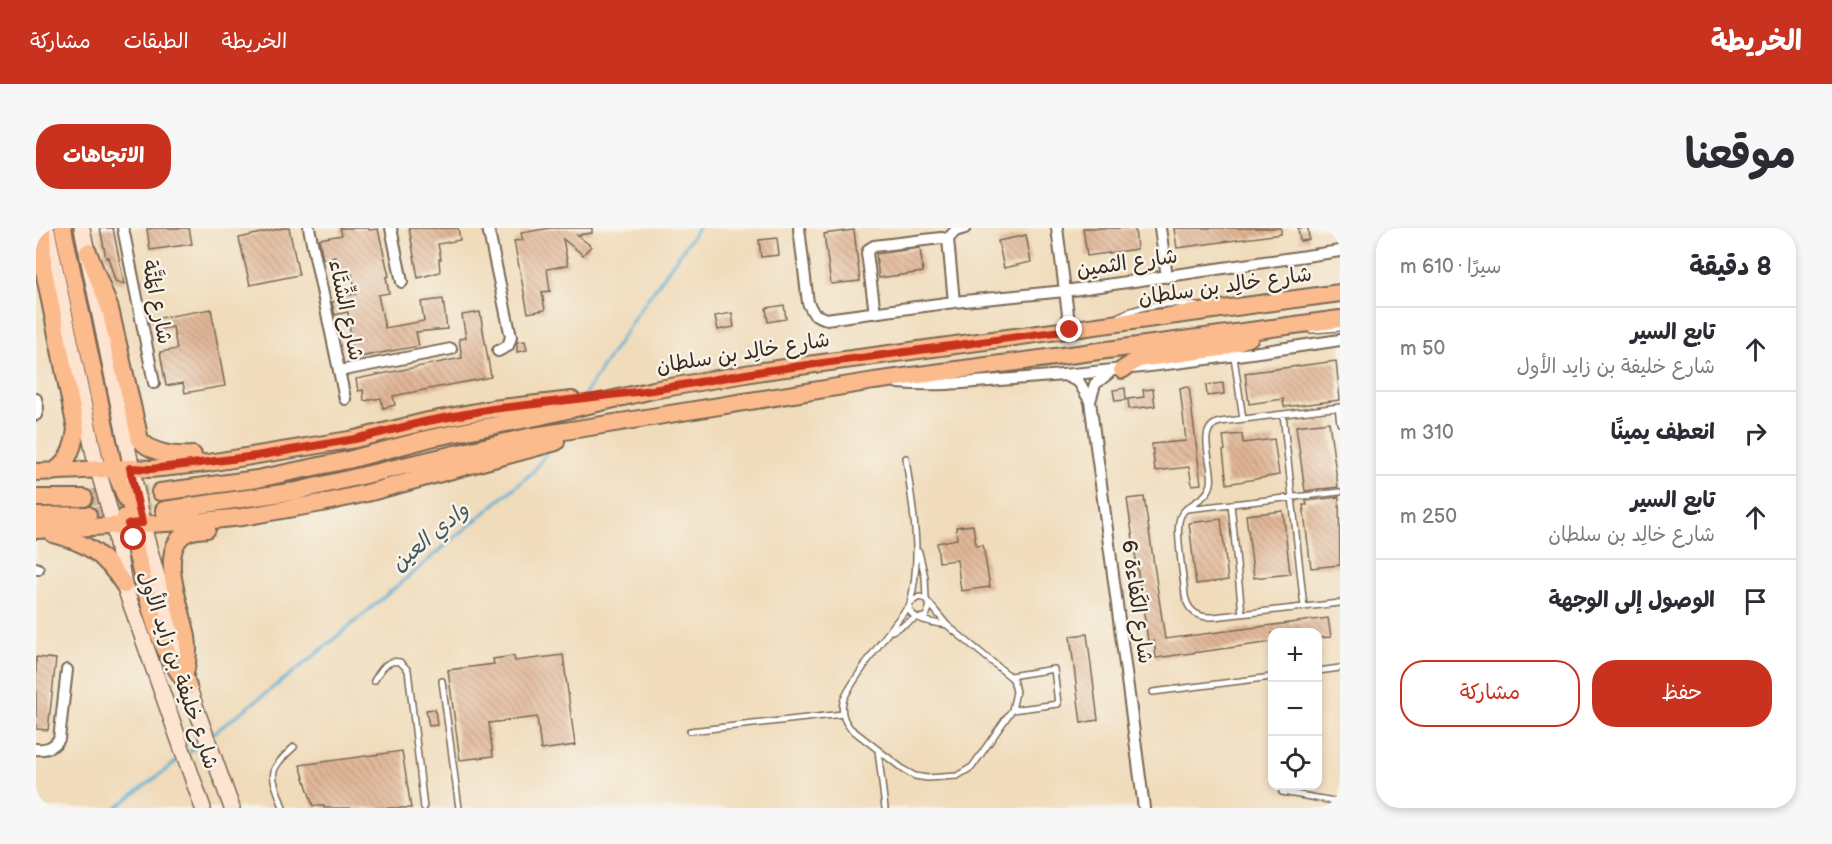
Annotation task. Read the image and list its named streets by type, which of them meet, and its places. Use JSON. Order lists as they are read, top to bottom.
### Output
{
  "streets": {
    "main road": ["شارع خالِد بن سلطان", "شارع خليفة بن زايد الأول"],
    "street": [
      "شارع الثمين",
      "شارع المَتَّة",
      "شارع الشِّتَاء",
      "شارع الكَفاءة 6"
    ]
  },
  "water": ["وادي العين"],
  "page": {
    "header": "الخريطة",
    "nav": ["الخريطة", "الطبقات", "مشاركة"],
    "title": "موقعنا",
    "buttons": [
      "الاتجاهات",
      ["حفظ", "مشاركة"]
    ],
    "heading": ["8 دقيقة", "سيرًا · 610 m"],
    "list": [
      ["تابع السير", "شارع خليفة بن زايد الأول", "50 m"],
      ["انعطف يمينًا", "310 m"],
      ["تابع السير", "شارع خالِد بن سلطان", "250 m"],
      "الوصول إلى الوجهة"
    ],
    "map_buttons": ["+", "−"]
  }
}
